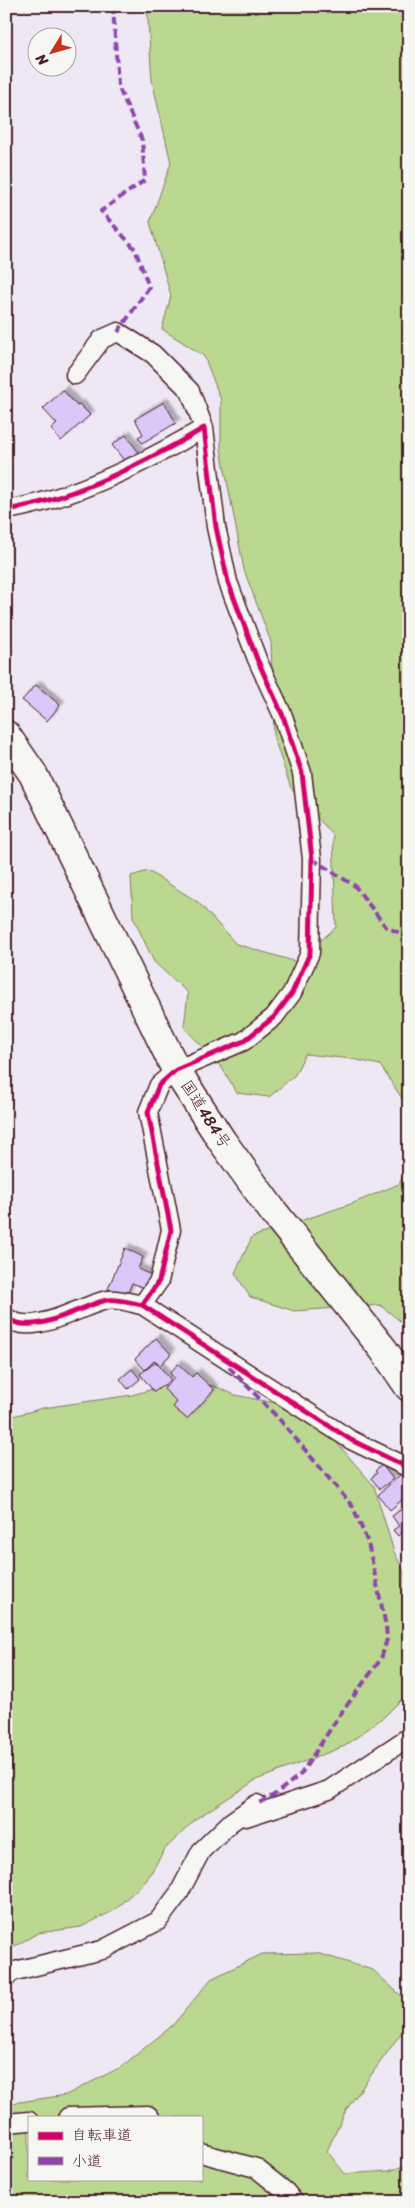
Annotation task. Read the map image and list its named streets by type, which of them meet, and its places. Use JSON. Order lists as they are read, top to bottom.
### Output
{
  "streets": {
    "highway": ["国道484号"]
  },
  "legend": ["自転車道", "小道"],
  "north": "bottom left"
}
